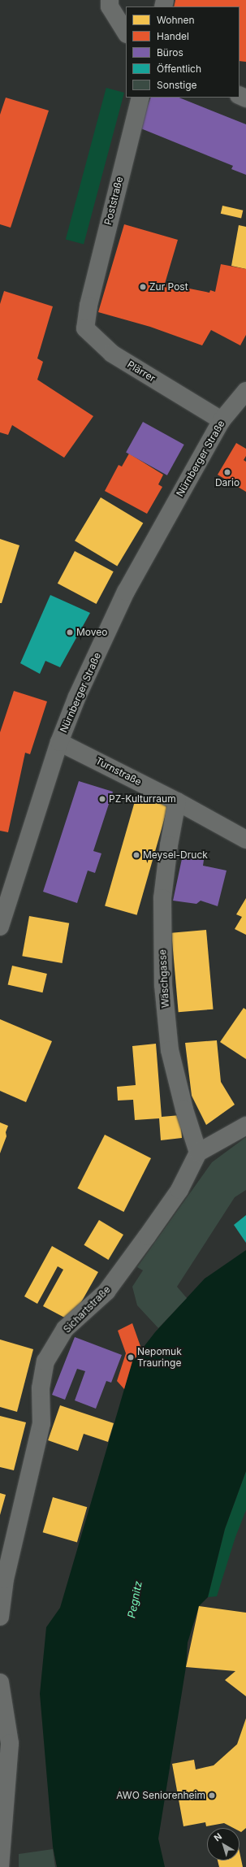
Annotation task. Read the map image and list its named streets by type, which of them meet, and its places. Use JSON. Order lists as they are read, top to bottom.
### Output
{
  "streets": {
    "street": [
      "Poststraße",
      "Plärrer",
      "Nürnberger Straße",
      "Turnstraße",
      "Wäschgasse",
      "Sichartstraße"
    ]
  },
  "crossings": [
    ["Poststraße", "Plärrer"],
    ["Plärrer", "Nürnberger Straße"],
    ["Nürnberger Straße", "Turnstraße"],
    ["Turnstraße", "Wäschgasse"],
    ["Wäschgasse", "Sichartstraße"]
  ],
  "water": ["Pegnitz"],
  "places": [
    "Zur Post",
    "Dario",
    "Moveo",
    "PZ-Kulturraum",
    "Meysel-Druck",
    "Nepomuk Trauringe",
    "AWO Seniorenheim"
  ],
  "legend": [
    "Wohnen",
    "Handel",
    "Büros",
    "Öffentlich",
    "Sonstige"
  ],
  "north": "top left"
}
